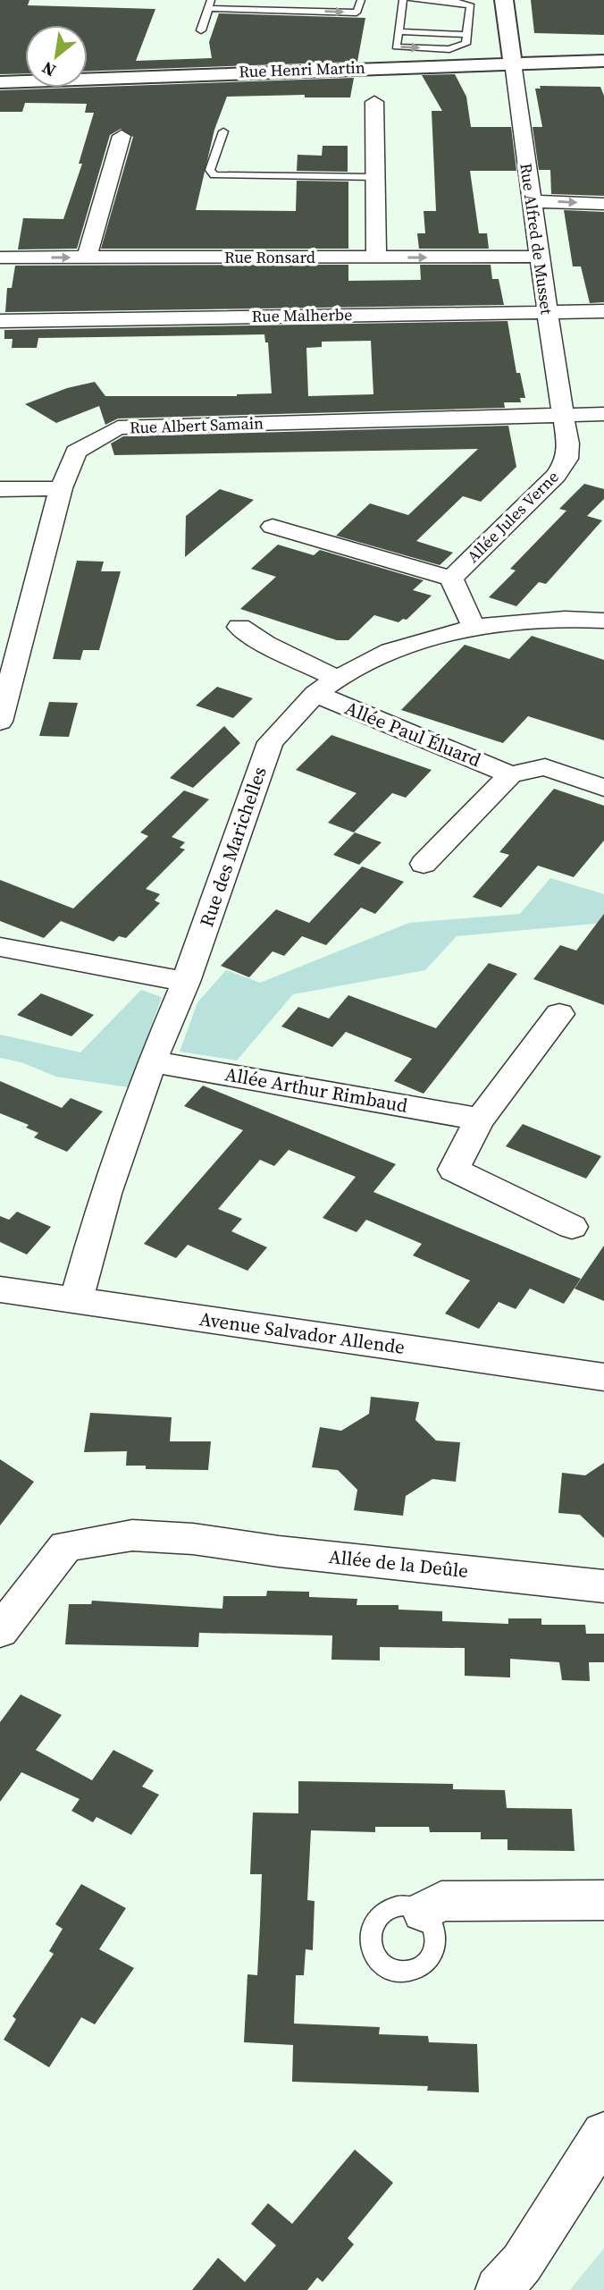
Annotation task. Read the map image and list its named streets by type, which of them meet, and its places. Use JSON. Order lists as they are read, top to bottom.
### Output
{
  "streets": {
    "street": [
      "Rue Henri Martin",
      "Rue Alfred de Musset",
      "Rue Ronsard",
      "Rue Malherbe",
      "Rue Albert Samain",
      "Allée Jules Verne",
      "Allée Paul Éluard",
      "Rue des Marichelles",
      "Allée Arthur Rimbaud",
      "Avenue Salvador Allende",
      "Allée de la Deûle"
    ]
  },
  "crossings": [
    ["Rue Henri Martin", "Rue Alfred de Musset"],
    ["Rue Alfred de Musset", "Rue Ronsard"],
    ["Rue Alfred de Musset", "Rue Malherbe"],
    ["Rue Alfred de Musset", "Rue Albert Samain"],
    ["Rue Alfred de Musset", "Allée Jules Verne"],
    ["Rue Albert Samain", "Allée Jules Verne"],
    ["Allée Jules Verne", "Rue des Marichelles"],
    ["Allée Paul Éluard", "Rue des Marichelles"],
    ["Rue des Marichelles", "Allée Arthur Rimbaud"],
    ["Rue des Marichelles", "Avenue Salvador Allende"]
  ],
  "one_way": ["Rue Ronsard"],
  "north": "bottom left"
}
